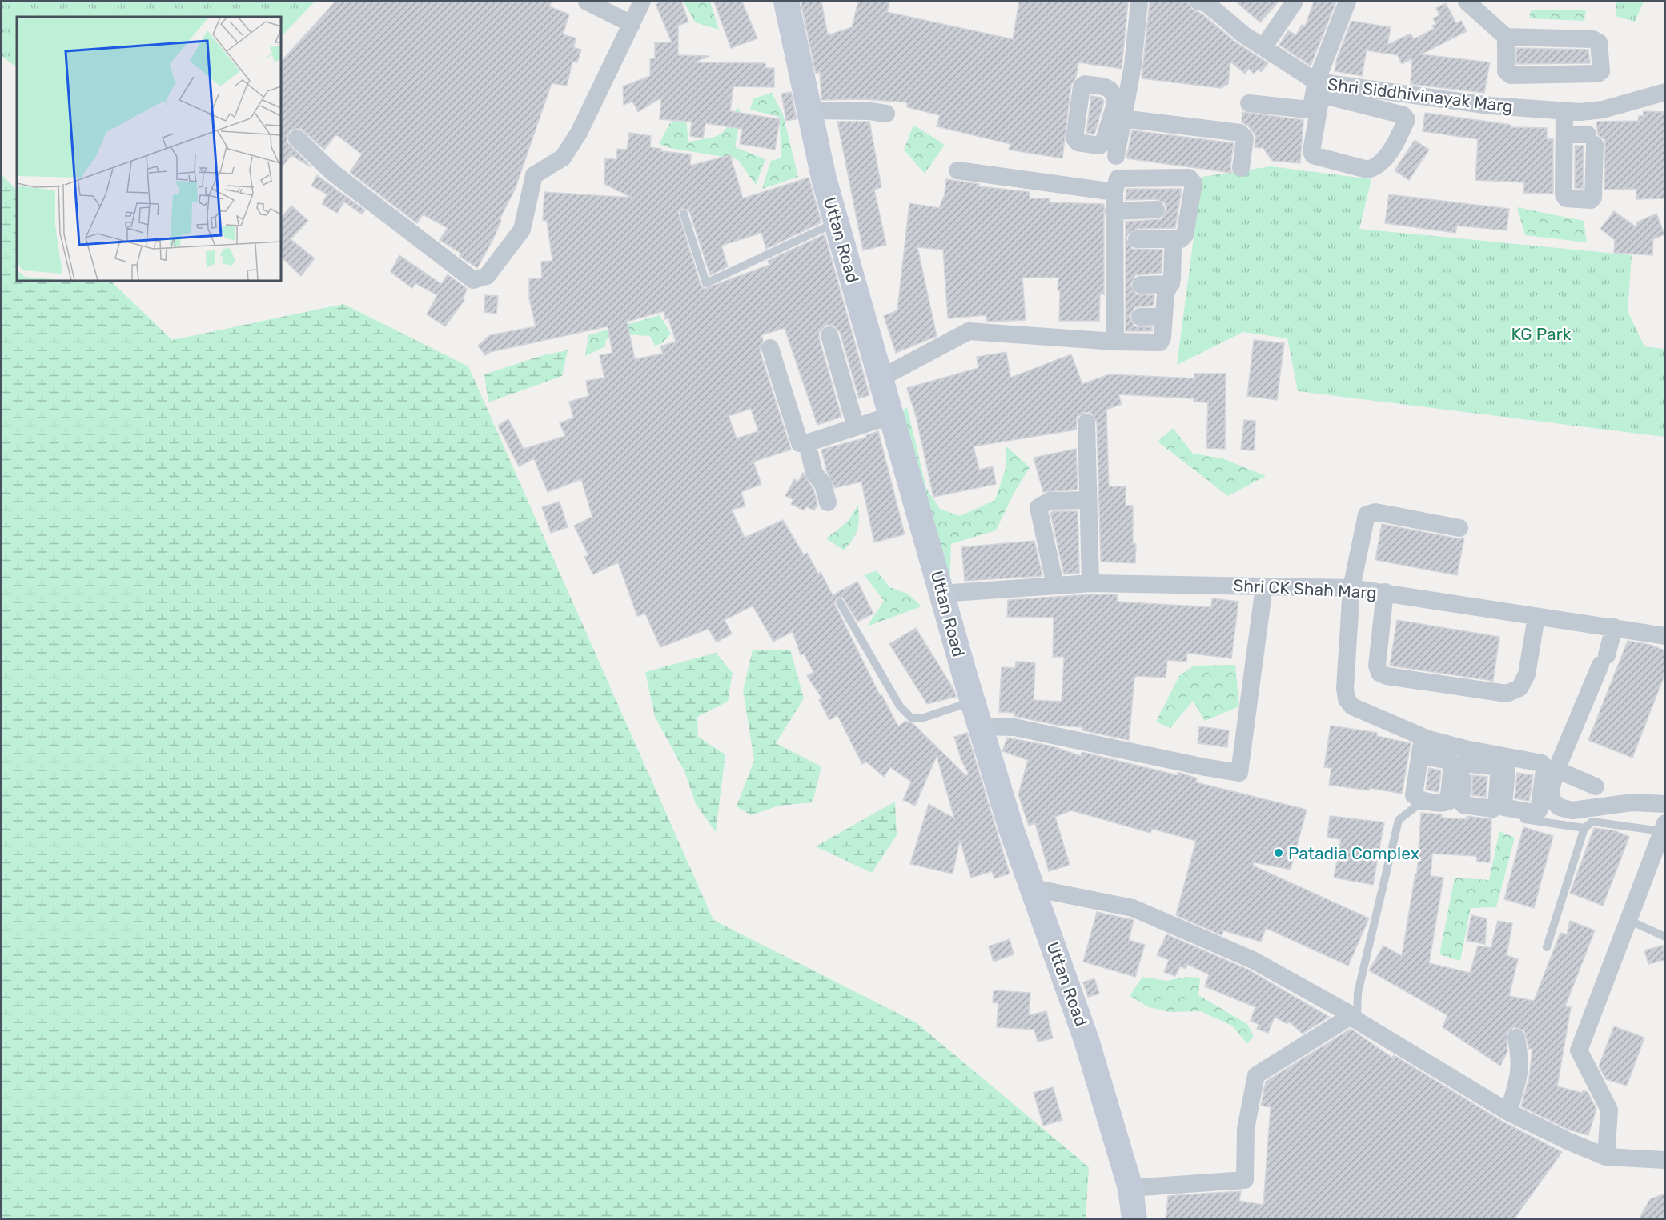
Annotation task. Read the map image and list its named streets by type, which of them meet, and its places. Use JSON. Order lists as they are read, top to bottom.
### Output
{
  "streets": {
    "street": ["Shri Siddhivinayak Marg", "Uttan Road", "Shri CK Shah Marg"]
  },
  "crossings": [
    ["Uttan Road", "Shri CK Shah Marg"]
  ],
  "parks": ["KG Park"],
  "places": ["Patadia Complex"]
}
